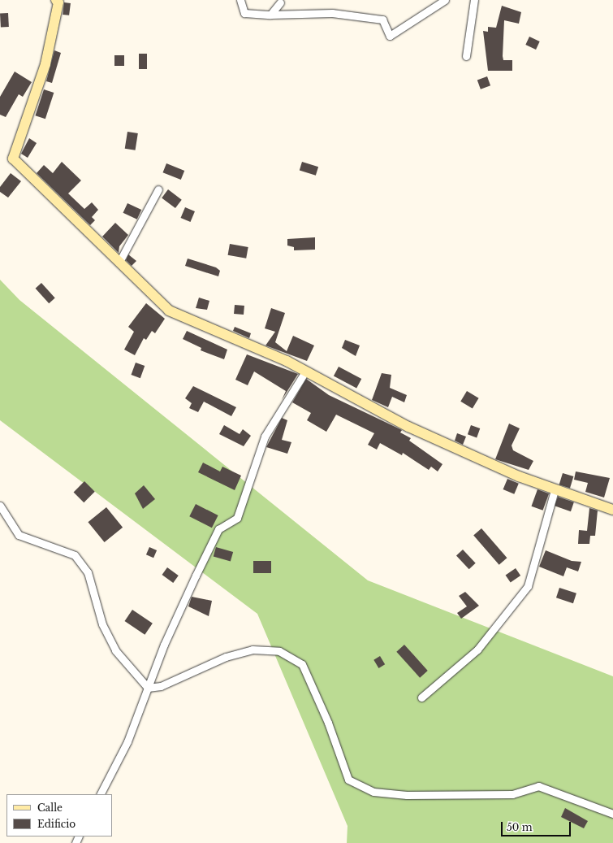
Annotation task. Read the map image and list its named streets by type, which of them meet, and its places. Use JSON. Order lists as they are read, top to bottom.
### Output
{
  "legend": ["Calle", "Edificio"],
  "scale_bar": "50 m"
}
